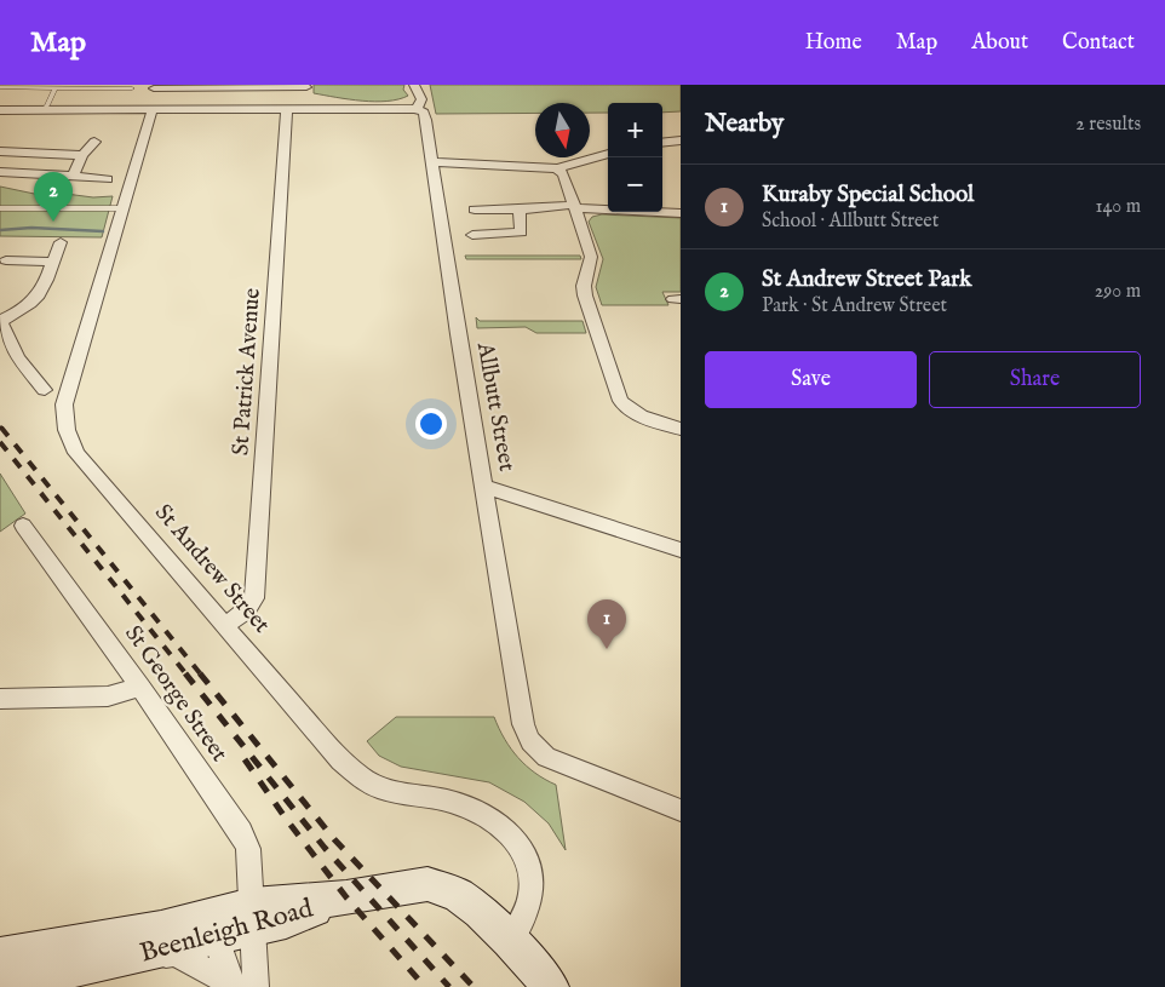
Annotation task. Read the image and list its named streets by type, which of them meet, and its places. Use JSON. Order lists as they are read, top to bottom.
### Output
{
  "streets": {
    "main road": ["Beenleigh Road"],
    "street": [
      "St Patrick Avenue",
      "Allbutt Street",
      "St Andrew Street",
      "St George Street"
    ]
  },
  "crossings": [
    ["St Patrick Avenue", "St Andrew Street"],
    ["St Andrew Street", "Beenleigh Road"],
    ["St George Street", "Beenleigh Road"]
  ],
  "north": "bottom",
  "page": {
    "header": "Map",
    "nav": [
      "Home",
      "Map",
      "About",
      "Contact"
    ],
    "heading": ["Nearby", "2 results"],
    "map_buttons": ["+", "−"],
    "list": [
      {
        "mark": "1",
        "name": "Kuraby Special School",
        "note": "School · Allbutt Street",
        "value": "140 m"
      },
      {
        "mark": "2",
        "name": "St Andrew Street Park",
        "note": "Park · St Andrew Street",
        "value": "290 m"
      }
    ],
    "pins": ["2", "1"],
    "buttons": ["Save", "Share"]
  }
}
